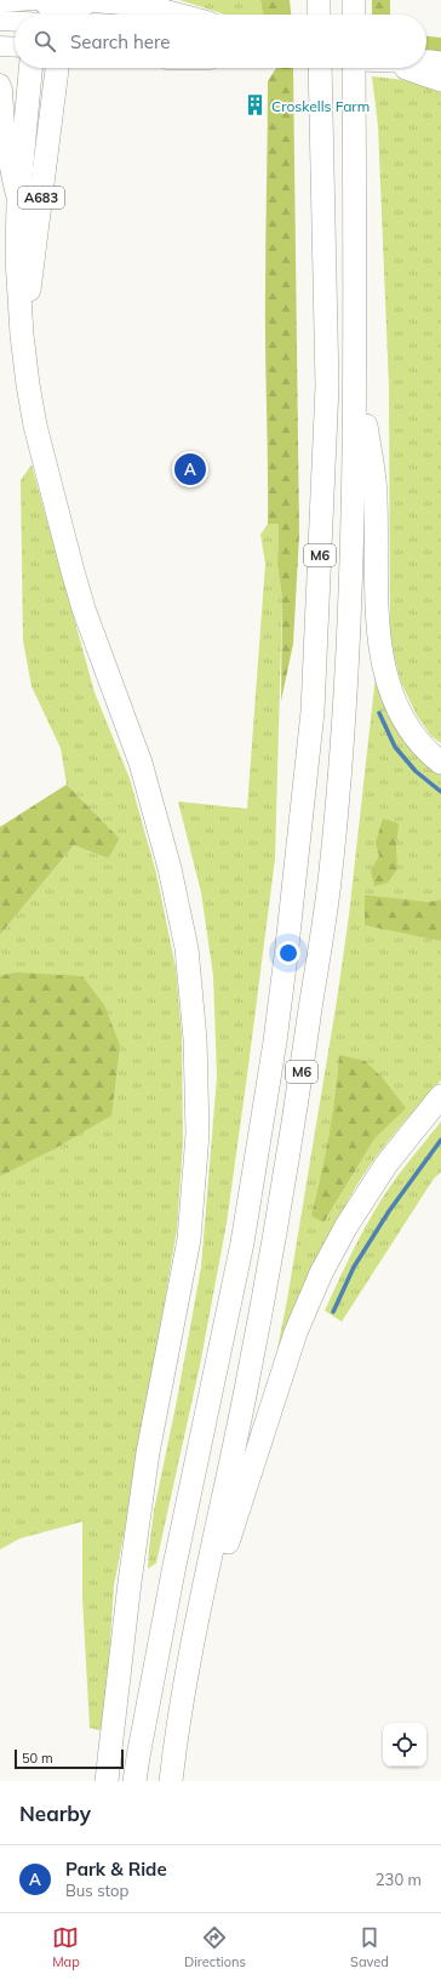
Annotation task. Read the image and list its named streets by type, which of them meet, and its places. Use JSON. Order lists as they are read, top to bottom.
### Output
{
  "streets": {
    "highway": ["A683", "M6"]
  },
  "places": {
    "building": ["Croskells Farm"]
  },
  "scale_bar": "50 m",
  "page": {
    "search": "Search here",
    "pins": "A",
    "scale": "50 m",
    "heading": "Nearby",
    "list": [
      {
        "mark": "A",
        "name": "Park & Ride",
        "note": "Bus stop",
        "value": "230 m"
      }
    ],
    "nav": ["Map", "Directions", "Saved"]
  }
}
